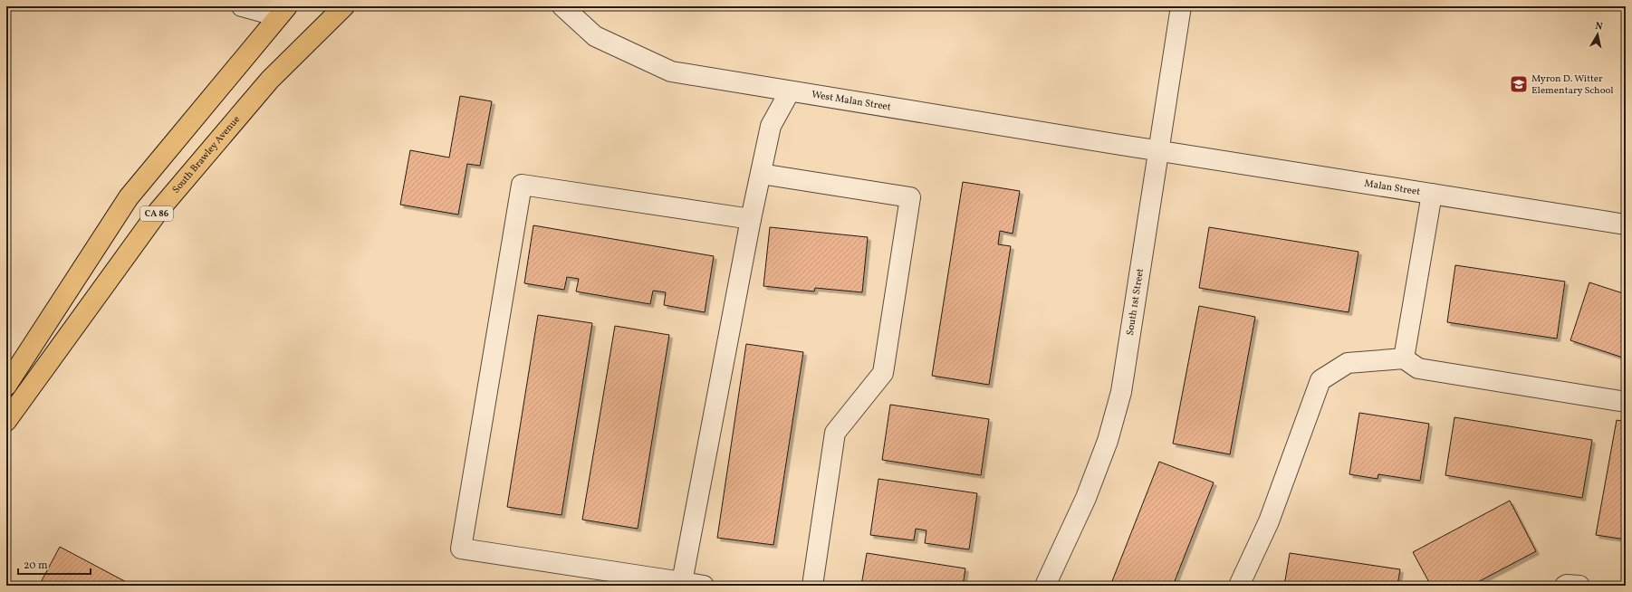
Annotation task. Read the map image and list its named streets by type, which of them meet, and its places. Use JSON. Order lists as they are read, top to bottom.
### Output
{
  "streets": {
    "highway": ["South Brawley Avenue", "CA 86"],
    "street": ["West Malan Street", "Malan Street", "South 1st Street"]
  },
  "crossings": [
    ["West Malan Street", "Malan Street"],
    ["West Malan Street", "South 1st Street"],
    ["Malan Street", "South 1st Street"]
  ],
  "places": {
    "school or university": ["Myron D. Witter Elementary School"]
  },
  "scale_bar": "20 m",
  "north": "top"
}
